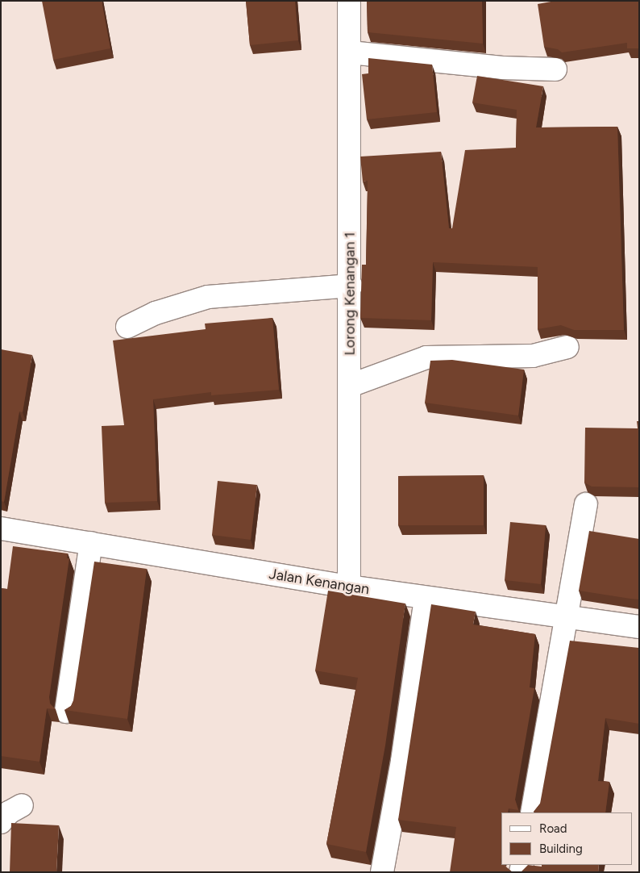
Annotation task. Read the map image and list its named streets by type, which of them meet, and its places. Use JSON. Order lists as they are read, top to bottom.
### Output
{
  "streets": {
    "street": ["Lorong Kenangan 1", "Jalan Kenangan"]
  },
  "crossings": [
    ["Lorong Kenangan 1", "Jalan Kenangan"]
  ],
  "legend": ["Road", "Building"]
}
